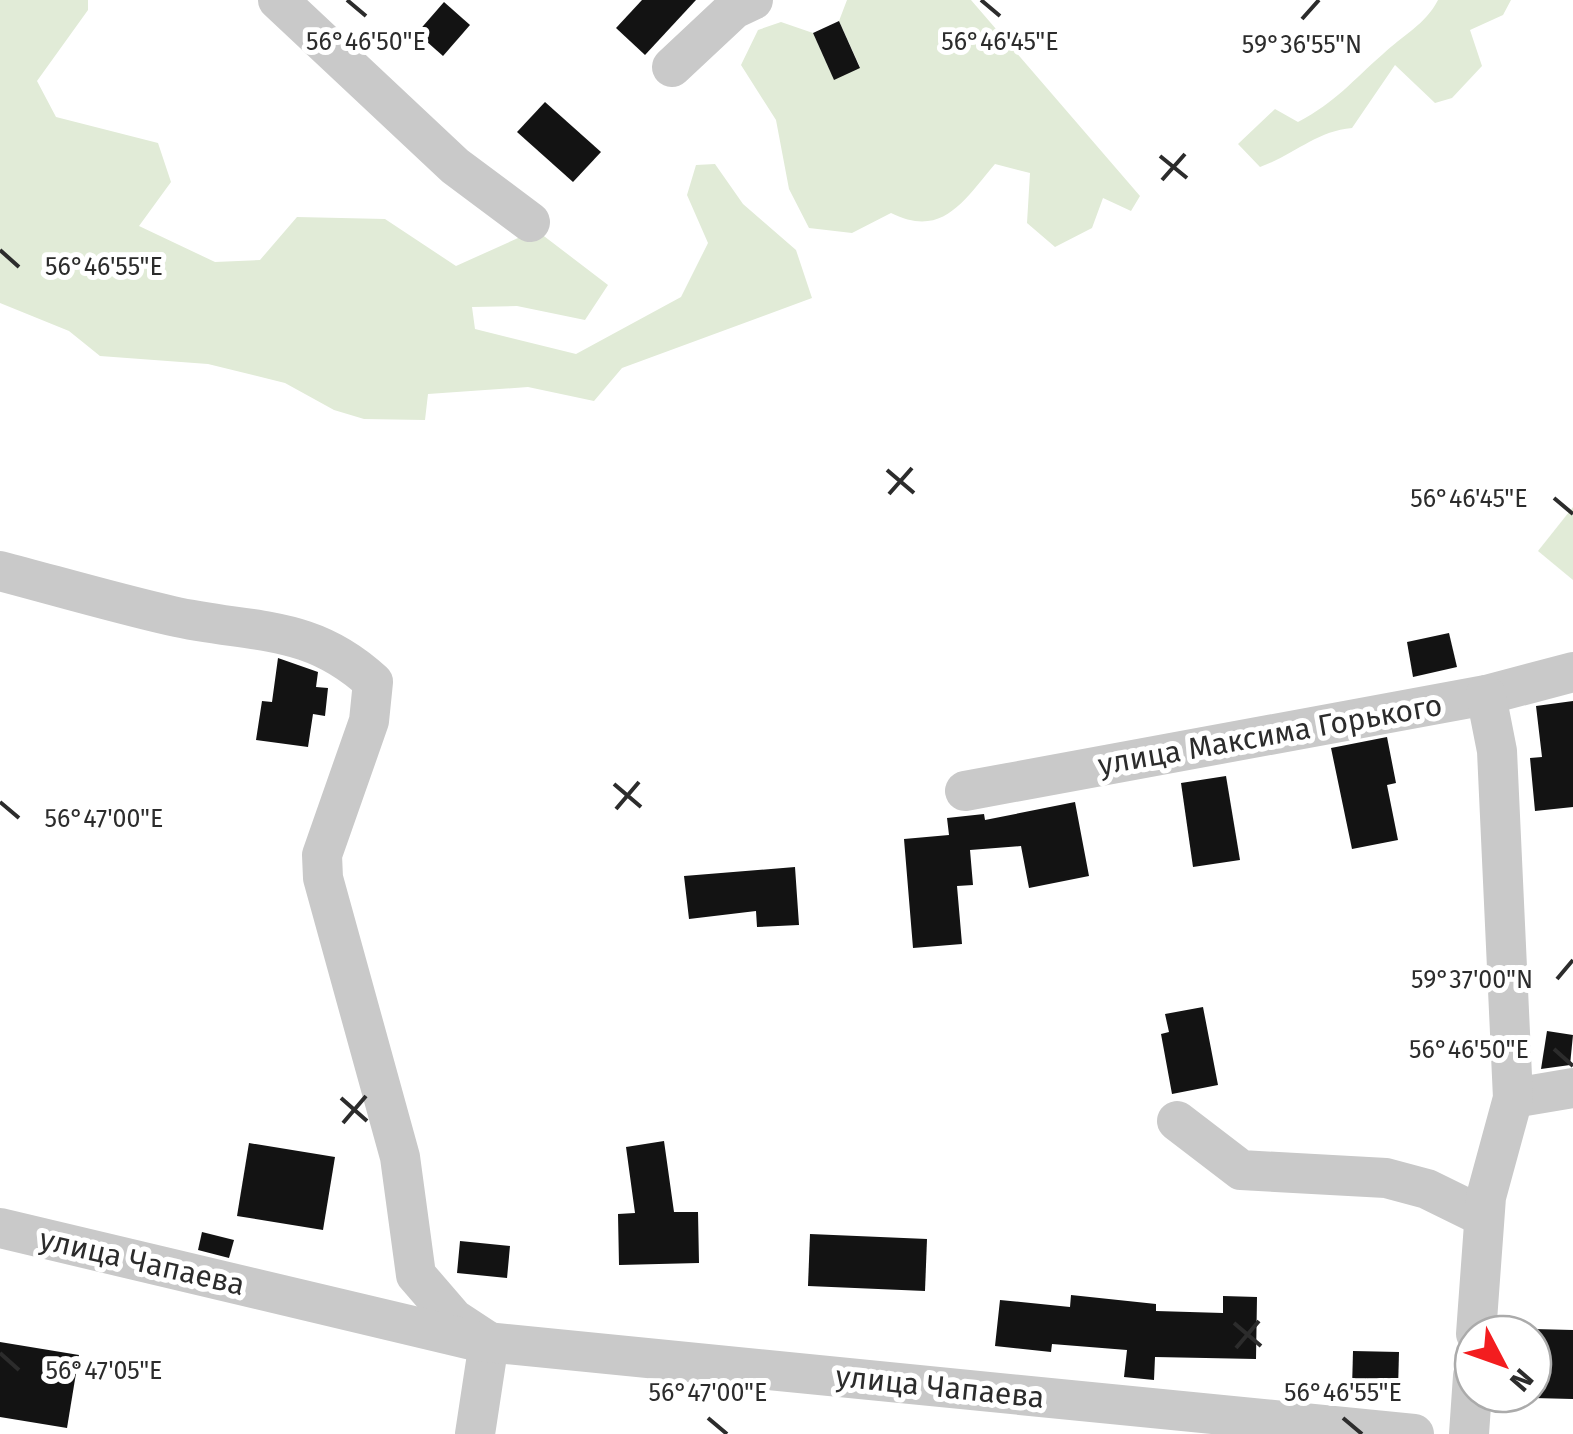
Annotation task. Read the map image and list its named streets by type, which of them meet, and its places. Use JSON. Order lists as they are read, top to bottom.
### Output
{
  "streets": {
    "street": ["улица Максима Горького", "улица Чапаева"]
  },
  "north": "bottom right",
  "coordinates": [
    "56°46'50\"E",
    "56°46'45\"E",
    "59°36'55\"N",
    "56°46'55\"E",
    "56°47'00\"E",
    "59°37'00\"N",
    "56°47'05\"E"
  ]
}
